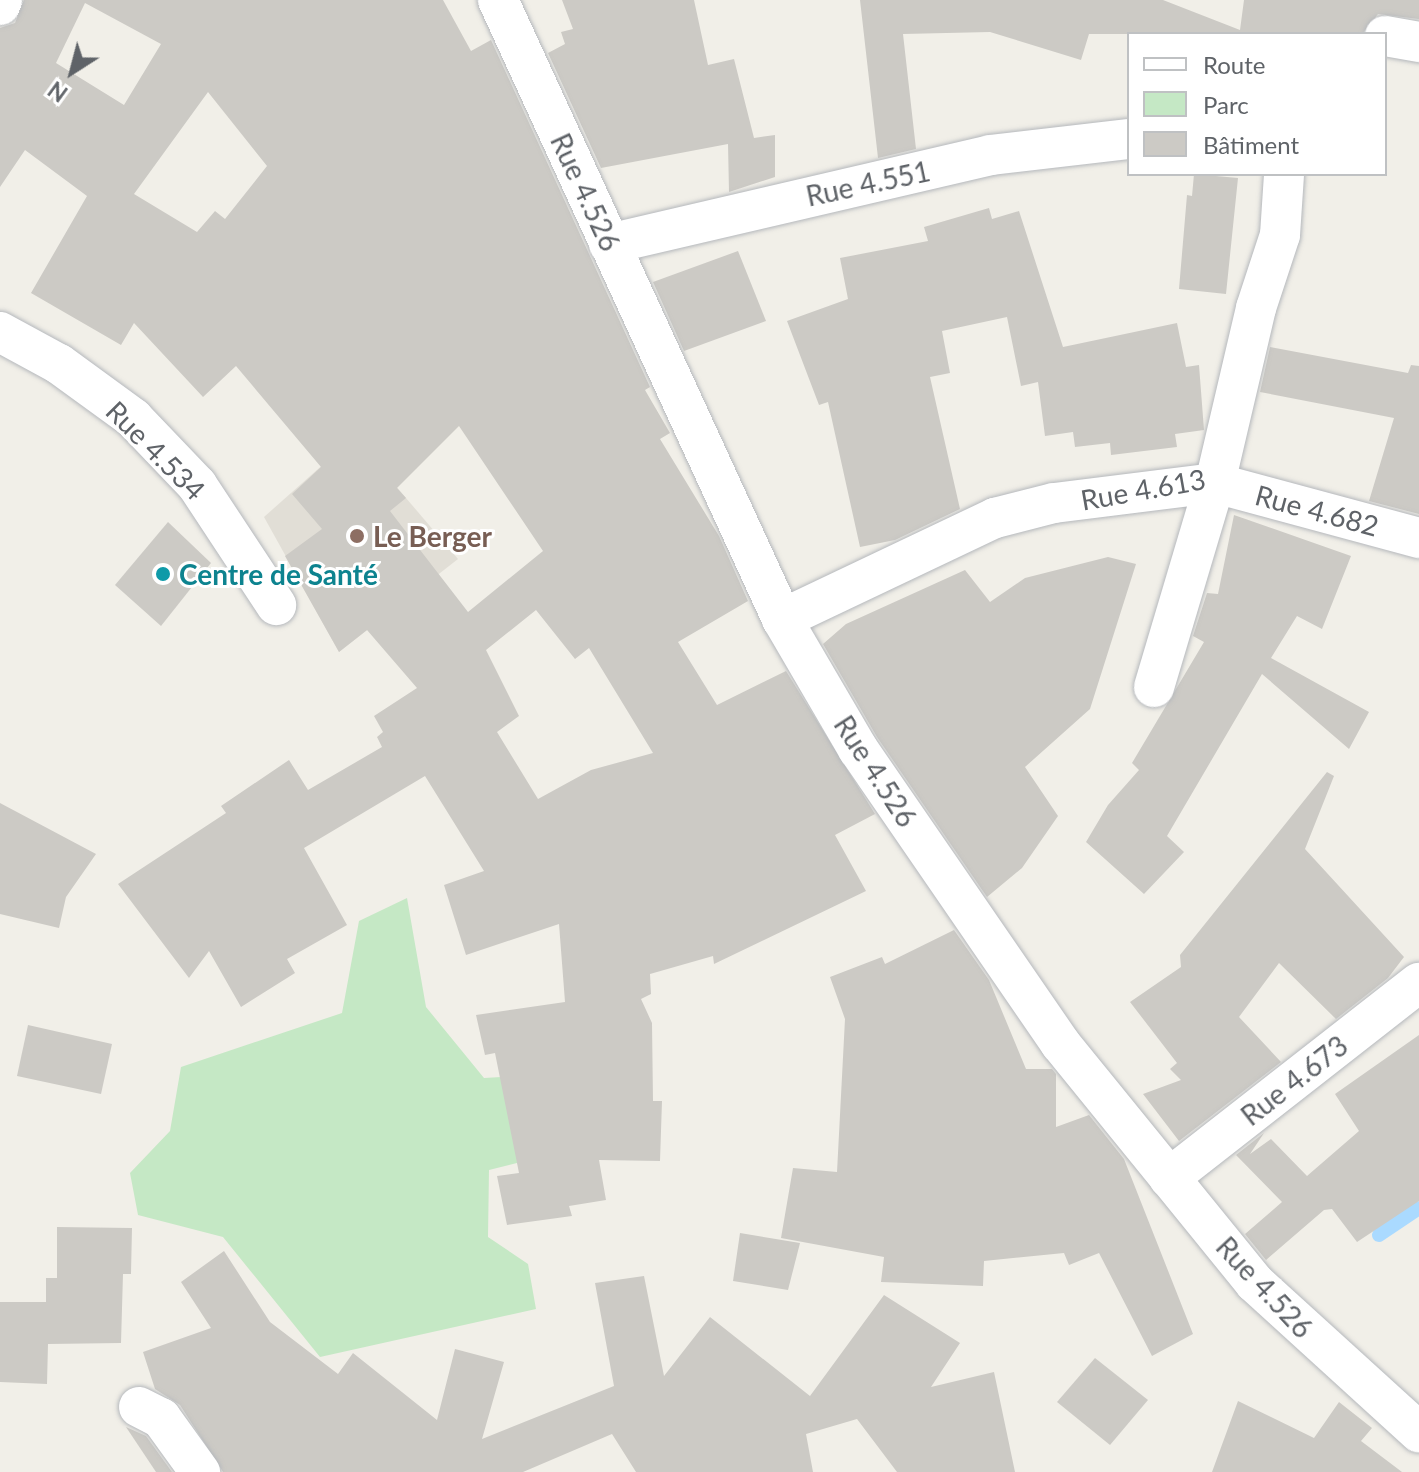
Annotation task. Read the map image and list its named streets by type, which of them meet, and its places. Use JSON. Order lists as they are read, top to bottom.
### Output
{
  "streets": {
    "street": [
      "Rue 4.551",
      "Rue 4.526",
      "Rue 4.534",
      "Rue 4.613",
      "Rue 4.682",
      "Rue 4.673"
    ]
  },
  "crossings": [
    ["Rue 4.551", "Rue 4.526"],
    ["Rue 4.526", "Rue 4.613"],
    ["Rue 4.526", "Rue 4.673"],
    ["Rue 4.613", "Rue 4.682"]
  ],
  "places": ["Le Berger", "Centre de Santé"],
  "legend": ["Route", "Parc", "Bâtiment"],
  "north": "bottom left"
}
